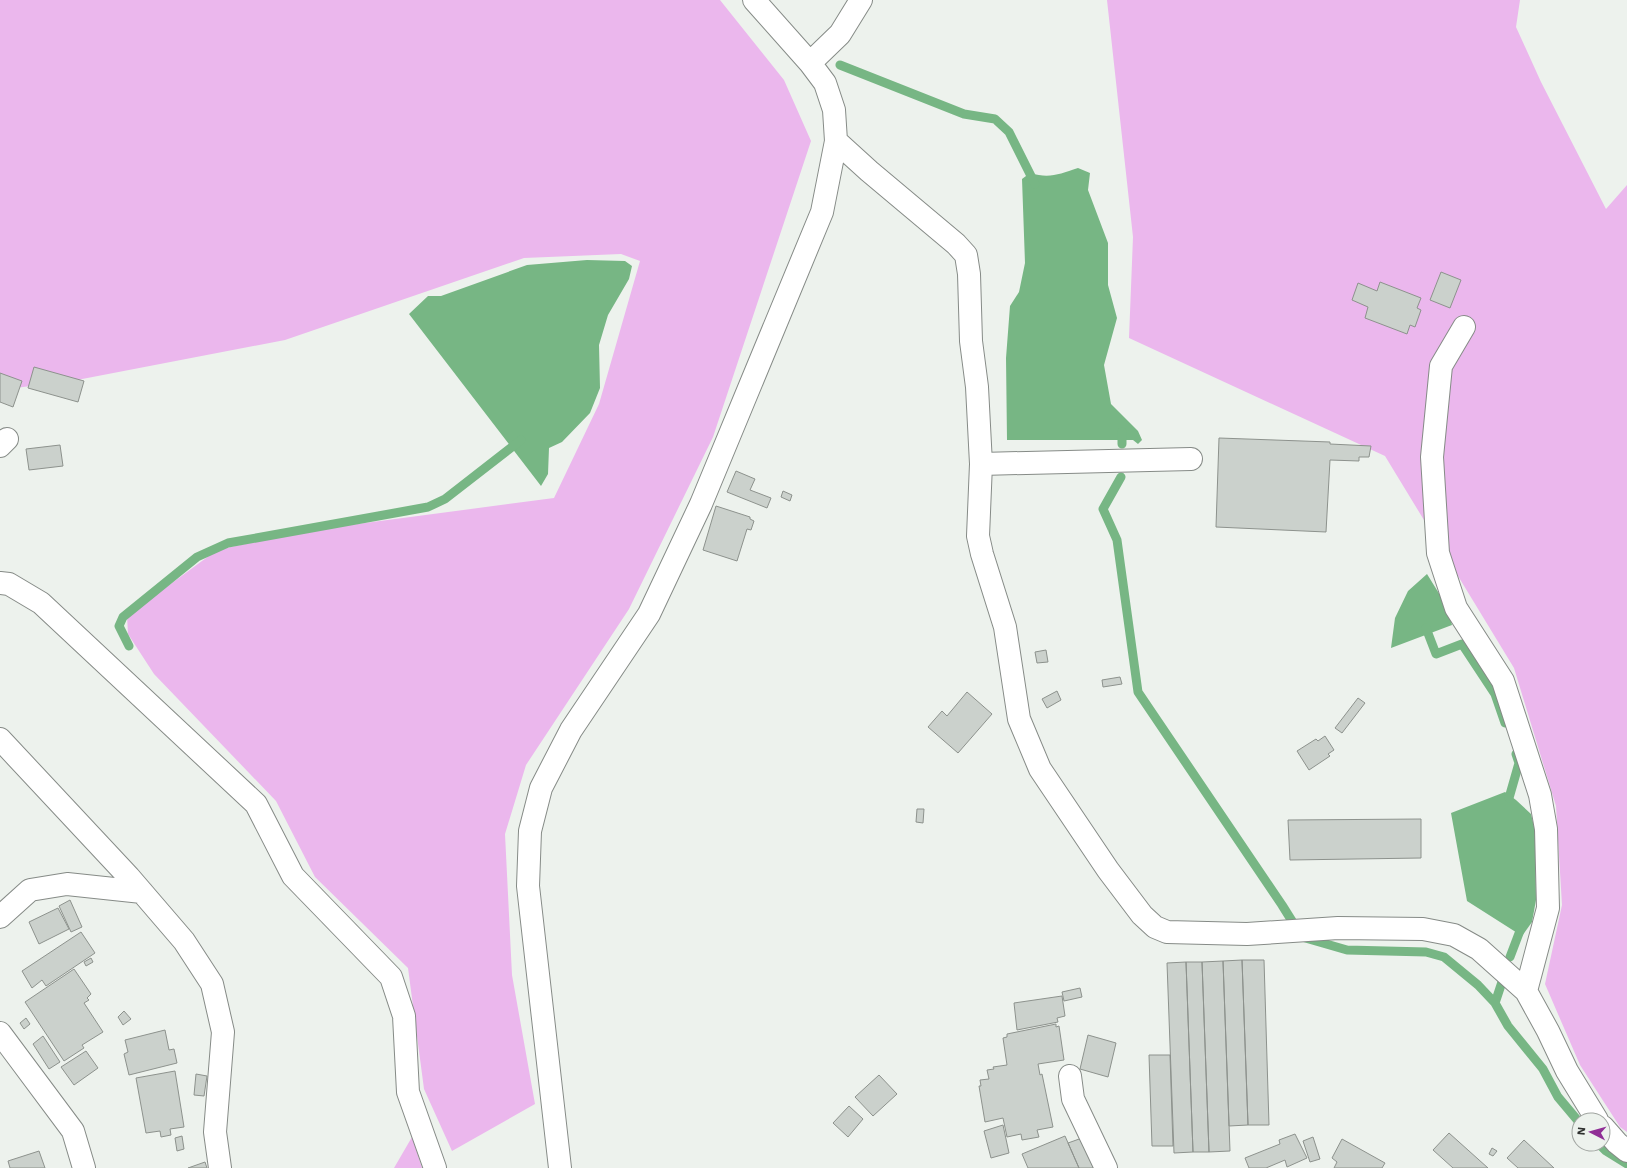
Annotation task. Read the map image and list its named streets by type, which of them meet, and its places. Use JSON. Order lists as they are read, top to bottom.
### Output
{
  "north": "left"
}
